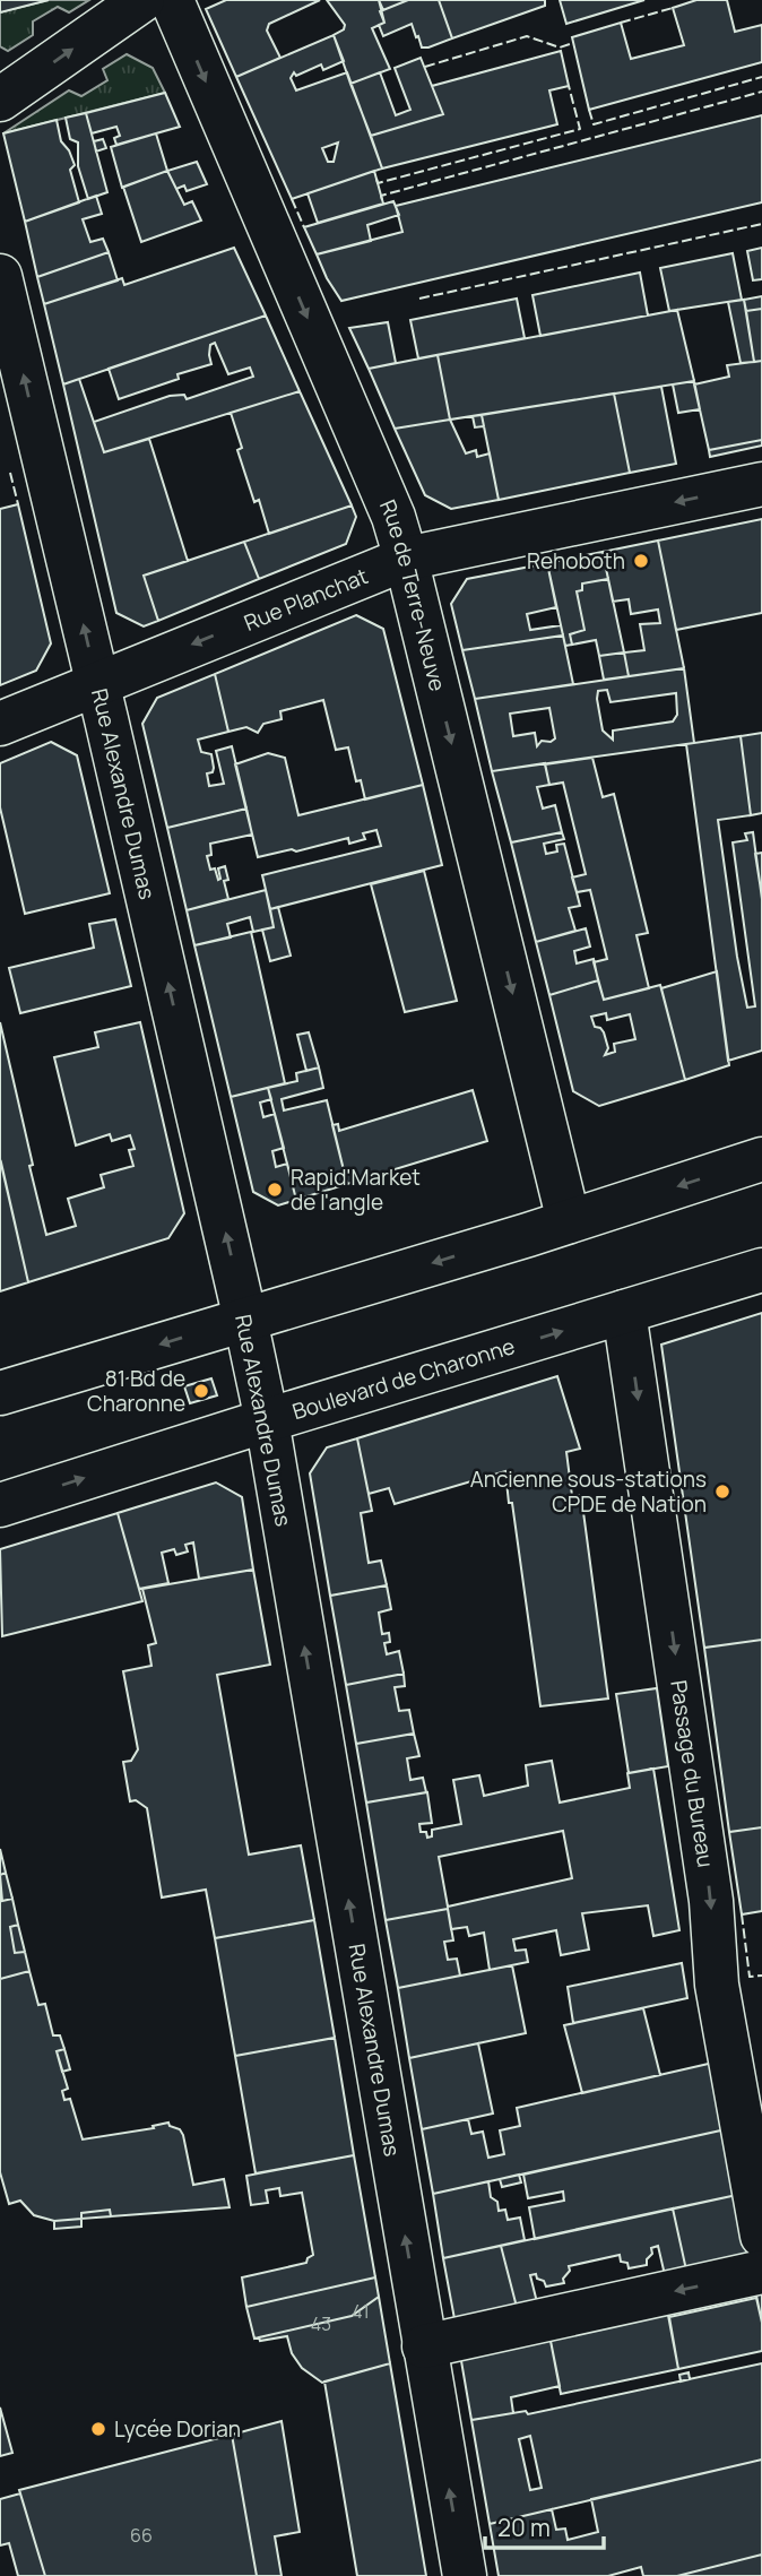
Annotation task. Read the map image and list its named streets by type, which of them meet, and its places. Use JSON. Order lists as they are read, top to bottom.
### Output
{
  "streets": {
    "street": [
      "Rue de Terre-Neuve",
      "Rue Planchat",
      "Rue Alexandre Dumas",
      "Boulevard de Charonne",
      "Passage du Bureau"
    ]
  },
  "crossings": [
    ["Rue de Terre-Neuve", "Rue Planchat"],
    ["Rue Planchat", "Rue Alexandre Dumas"],
    ["Rue Alexandre Dumas", "Boulevard de Charonne"],
    ["Boulevard de Charonne", "Passage du Bureau"]
  ],
  "one_way": [
    "Rue de Terre-Neuve",
    "Rue Planchat",
    "Rue Alexandre Dumas",
    "Passage du Bureau"
  ],
  "places": [
    "Rehoboth",
    "Rapid'Market de l'angle",
    "81 Bd de Charonne",
    "Ancienne sous-stations CPDE de Nation",
    "Lycée Dorian"
  ],
  "house_numbers": ["41", "43", "66"],
  "scale_bar": "20 m"
}
